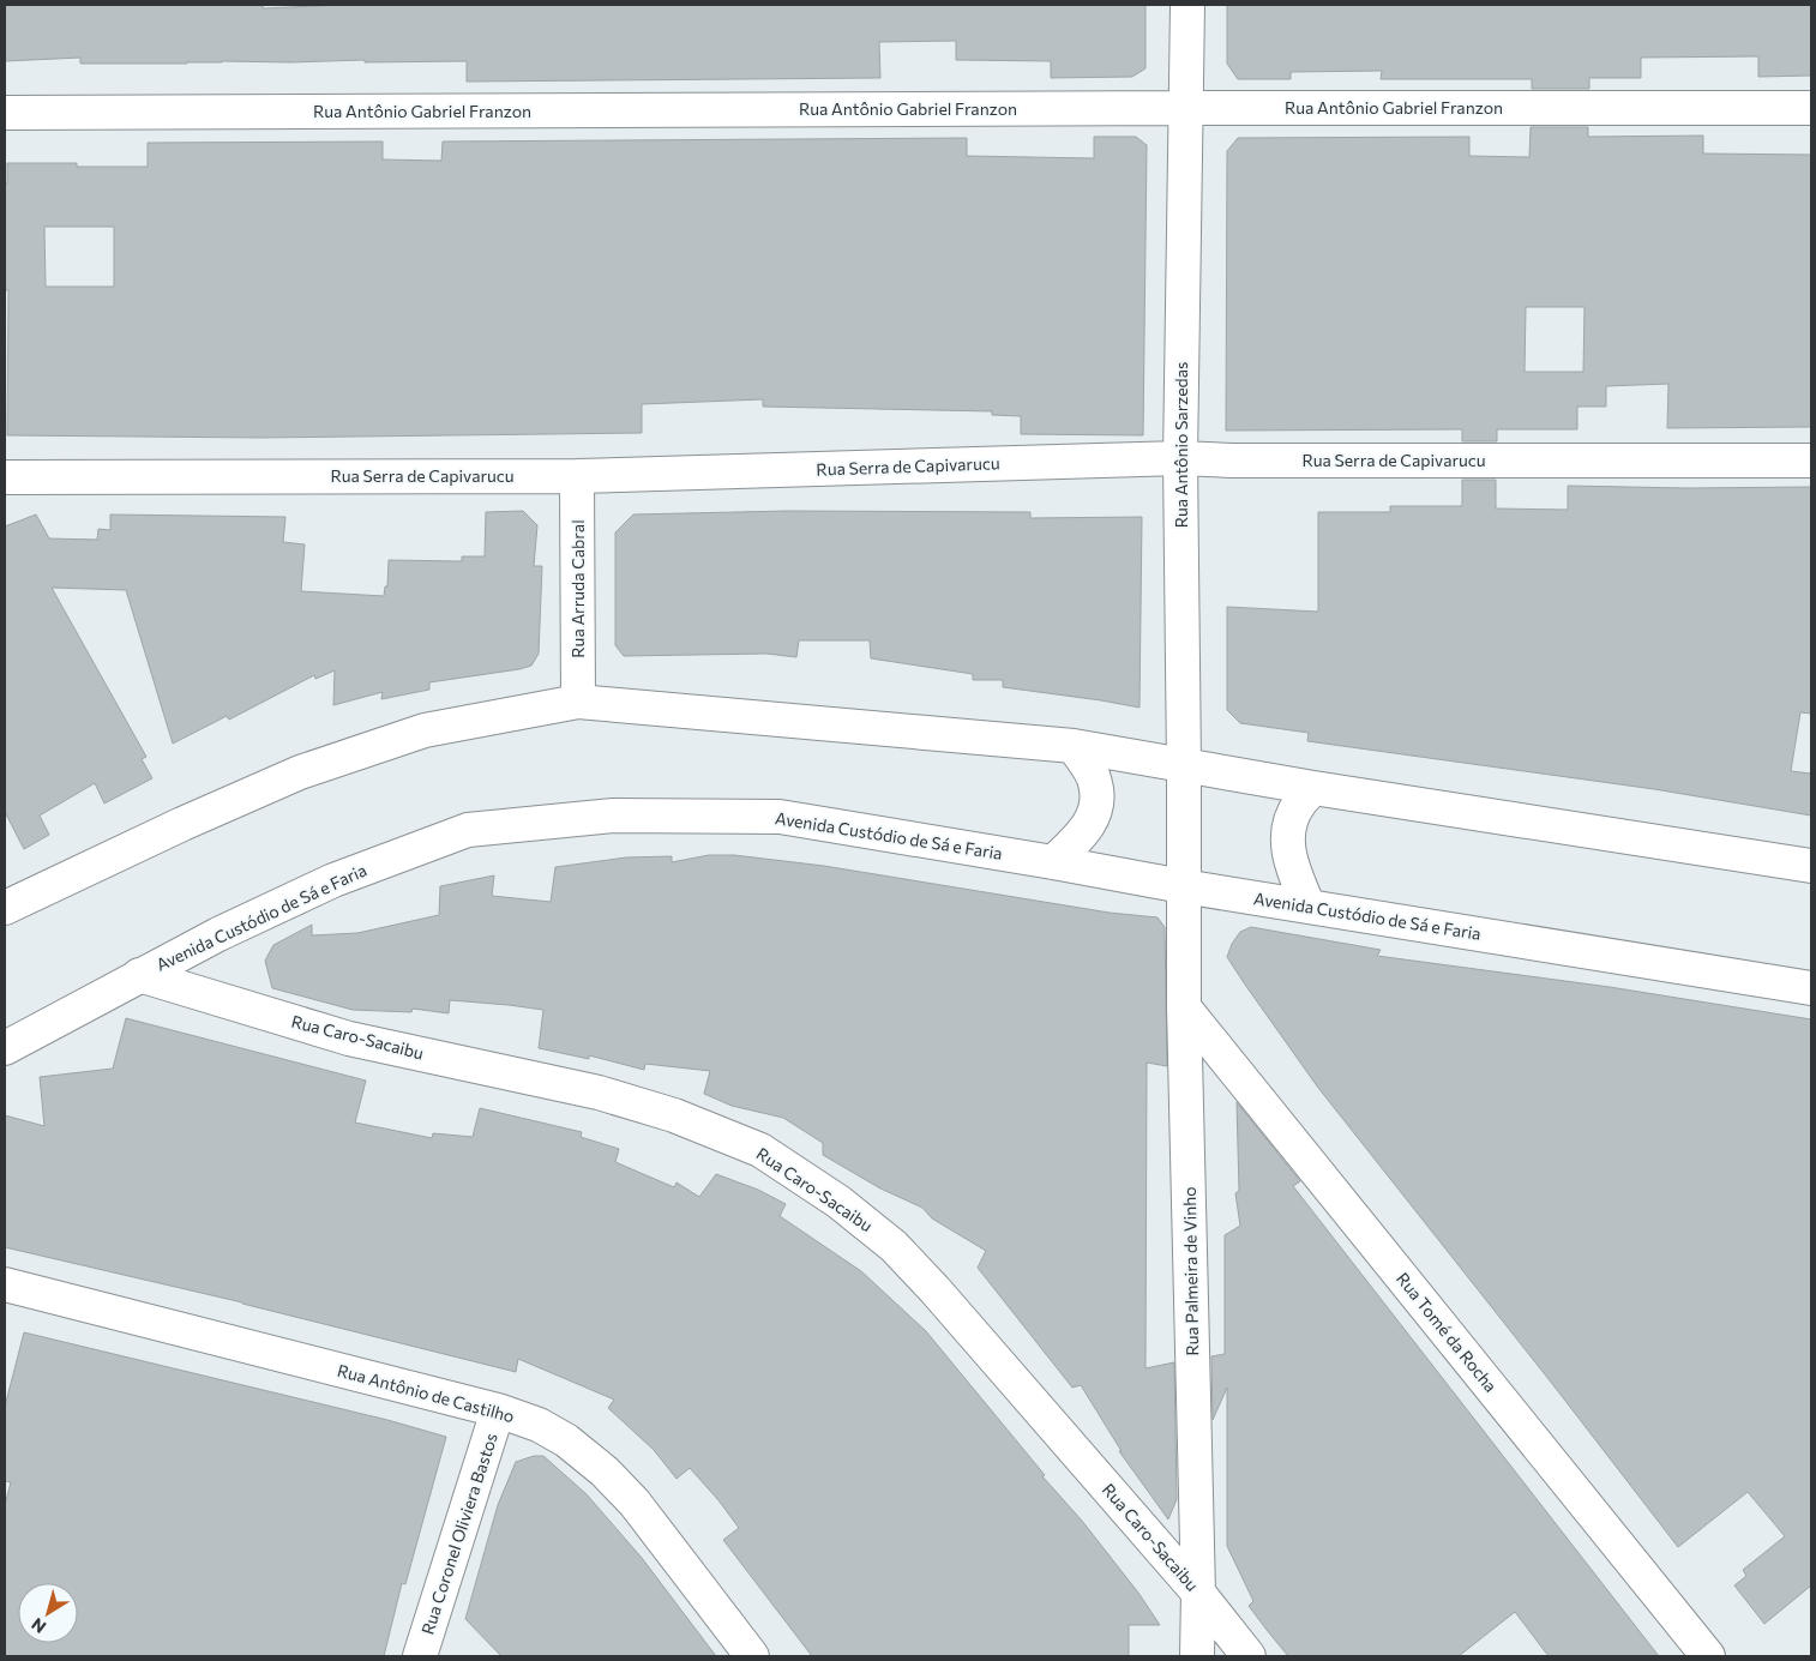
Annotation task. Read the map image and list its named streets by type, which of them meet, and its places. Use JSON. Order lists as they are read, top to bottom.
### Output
{
  "streets": {
    "street": [
      "Rua Antônio Gabriel Franzon",
      "Rua Antônio Sarzedas",
      "Rua Serra de Capivarucu",
      "Rua Arruda Cabral",
      "Avenida Custódio de Sá e Faria",
      "Rua Caro-Sacaibu",
      "Rua Palmeira de Vinho",
      "Rua Tomé da Rocha",
      "Rua Antônio de Castilho",
      "Rua Coronel Oliviera Bastos"
    ]
  },
  "crossings": [
    ["Rua Antônio Gabriel Franzon", "Rua Antônio Sarzedas"],
    ["Rua Antônio Sarzedas", "Rua Serra de Capivarucu"],
    ["Rua Antônio Sarzedas", "Avenida Custódio de Sá e Faria"],
    ["Rua Antônio Sarzedas", "Rua Palmeira de Vinho"],
    ["Rua Serra de Capivarucu", "Rua Arruda Cabral"],
    ["Avenida Custódio de Sá e Faria", "Rua Caro-Sacaibu"],
    ["Avenida Custódio de Sá e Faria", "Rua Palmeira de Vinho"],
    ["Rua Caro-Sacaibu", "Rua Palmeira de Vinho"],
    ["Rua Palmeira de Vinho", "Rua Tomé da Rocha"],
    ["Rua Antônio de Castilho", "Rua Coronel Oliviera Bastos"]
  ],
  "north": "bottom left"
}
